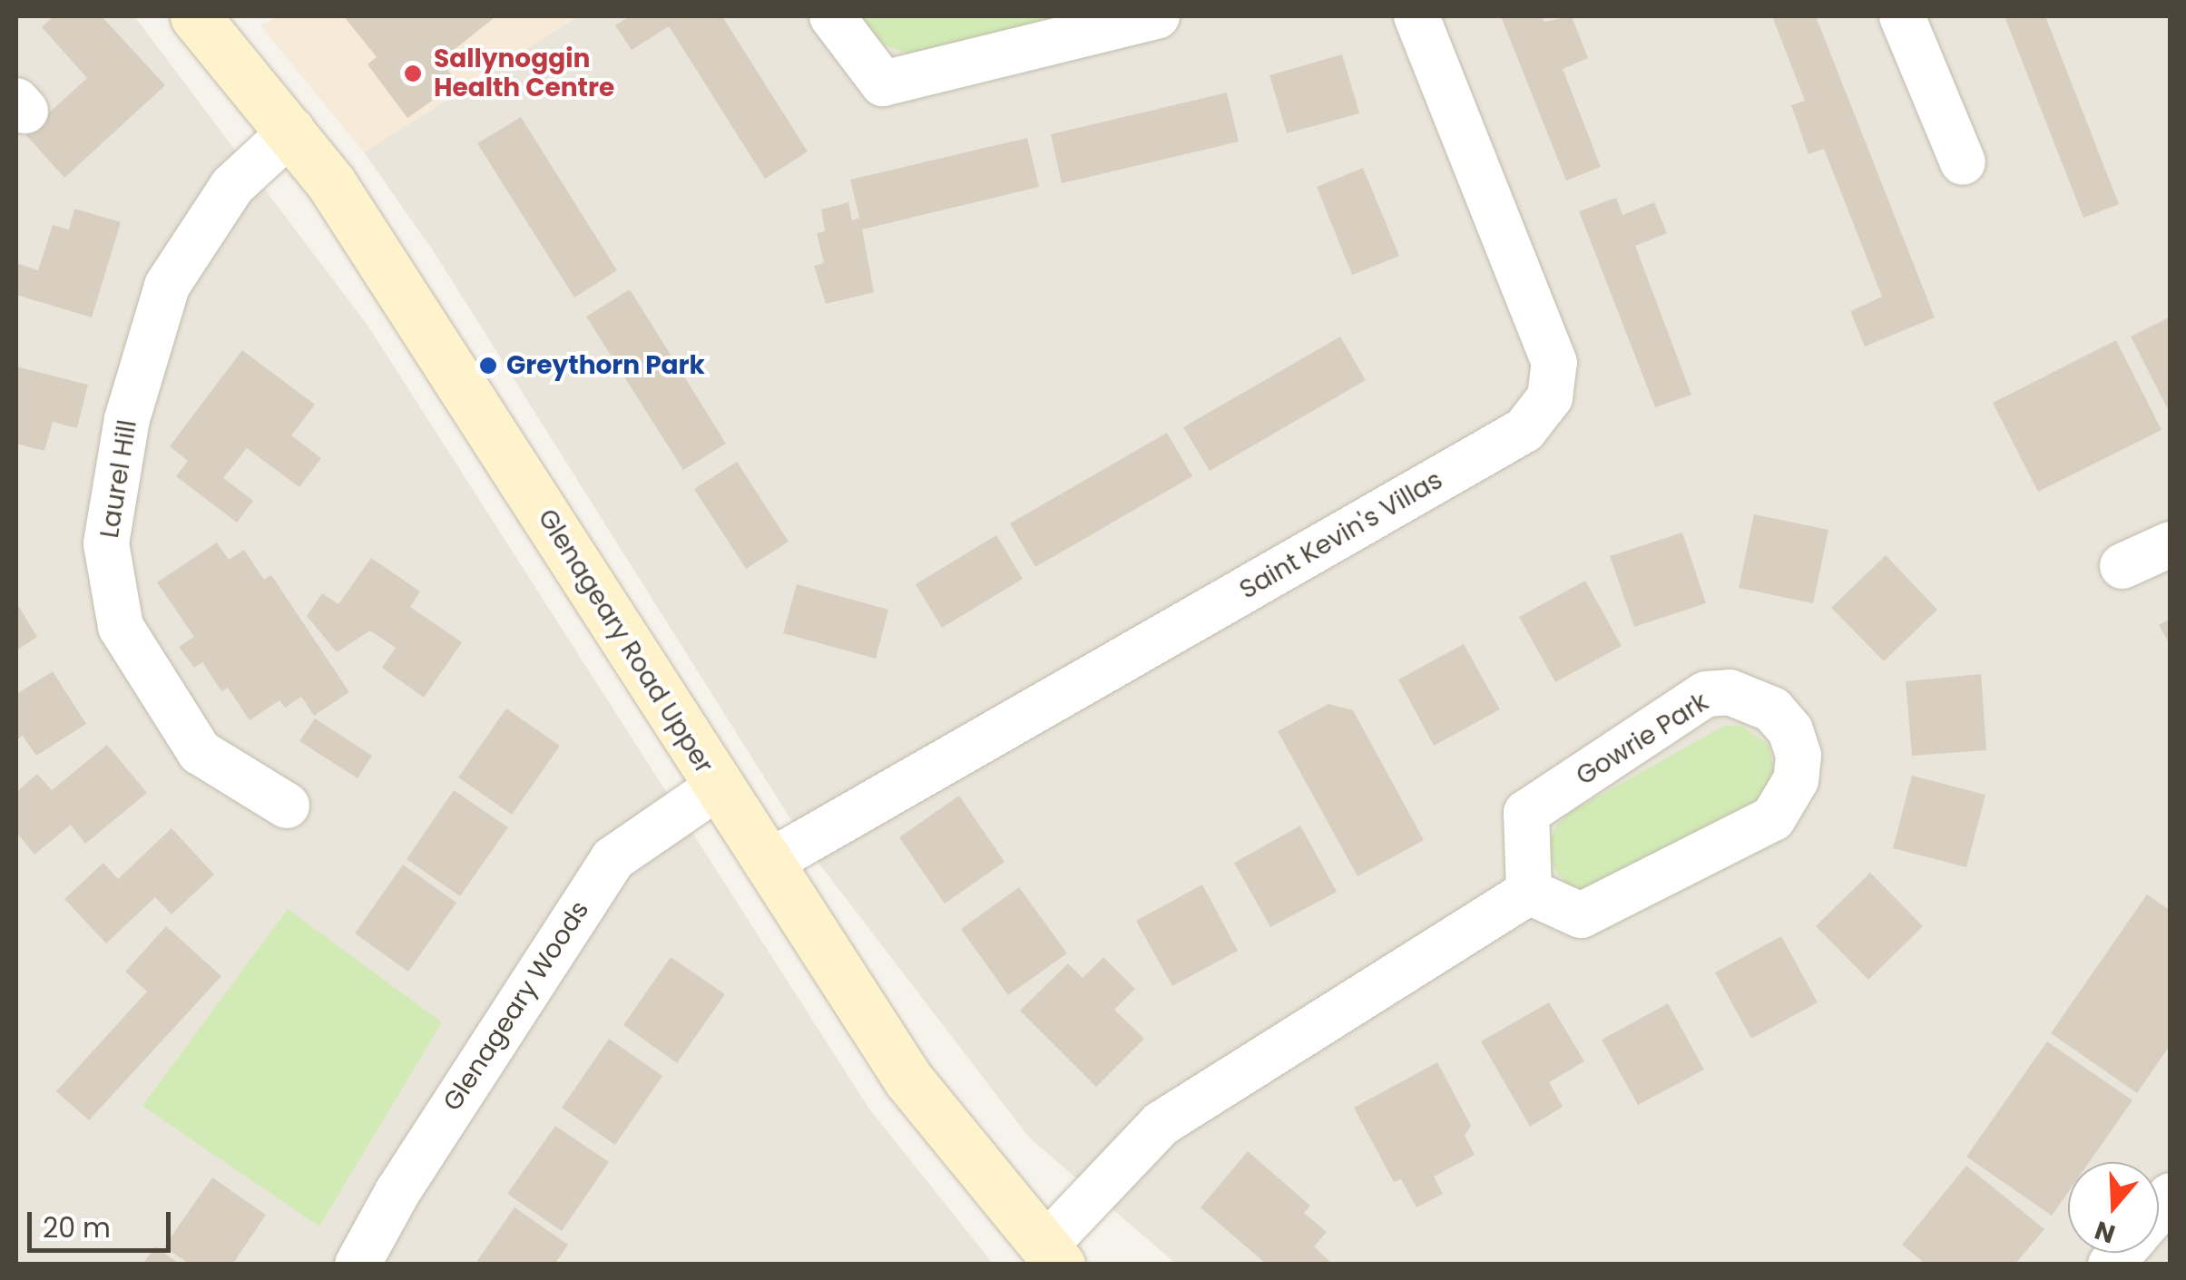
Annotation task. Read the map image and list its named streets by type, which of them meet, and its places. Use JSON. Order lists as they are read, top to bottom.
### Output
{
  "streets": {
    "main road": ["Glenageary Road Upper"],
    "street": [
      "Laurel Hill",
      "Saint Kevin's Villas",
      "Gowrie Park",
      "Glenageary Woods"
    ]
  },
  "crossings": [
    ["Laurel Hill", "Glenageary Road Upper"],
    ["Saint Kevin's Villas", "Glenageary Road Upper"],
    ["Glenageary Road Upper", "Glenageary Woods"]
  ],
  "places": ["Sallynoggin Health Centre", "Greythorn Park"],
  "scale_bar": "20 m",
  "north": "bottom"
}
